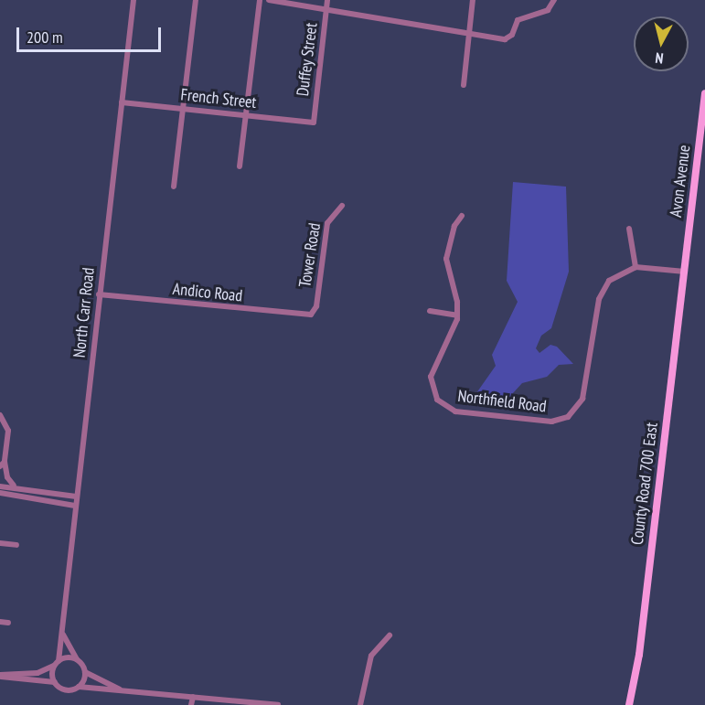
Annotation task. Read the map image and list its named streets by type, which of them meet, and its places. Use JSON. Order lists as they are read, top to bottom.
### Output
{
  "streets": {
    "main road": ["Avon Avenue", "County Road 700 East"],
    "street": [
      "Duffey Street",
      "French Street",
      "Tower Road",
      "Andico Road",
      "North Carr Road",
      "Northfield Road"
    ]
  },
  "crossings": [
    ["Duffey Street", "French Street"],
    ["French Street", "North Carr Road"],
    ["Avon Avenue", "County Road 700 East"],
    ["Tower Road", "Andico Road"],
    ["Andico Road", "North Carr Road"]
  ],
  "scale_bar": "200 m",
  "north": "bottom"
}
